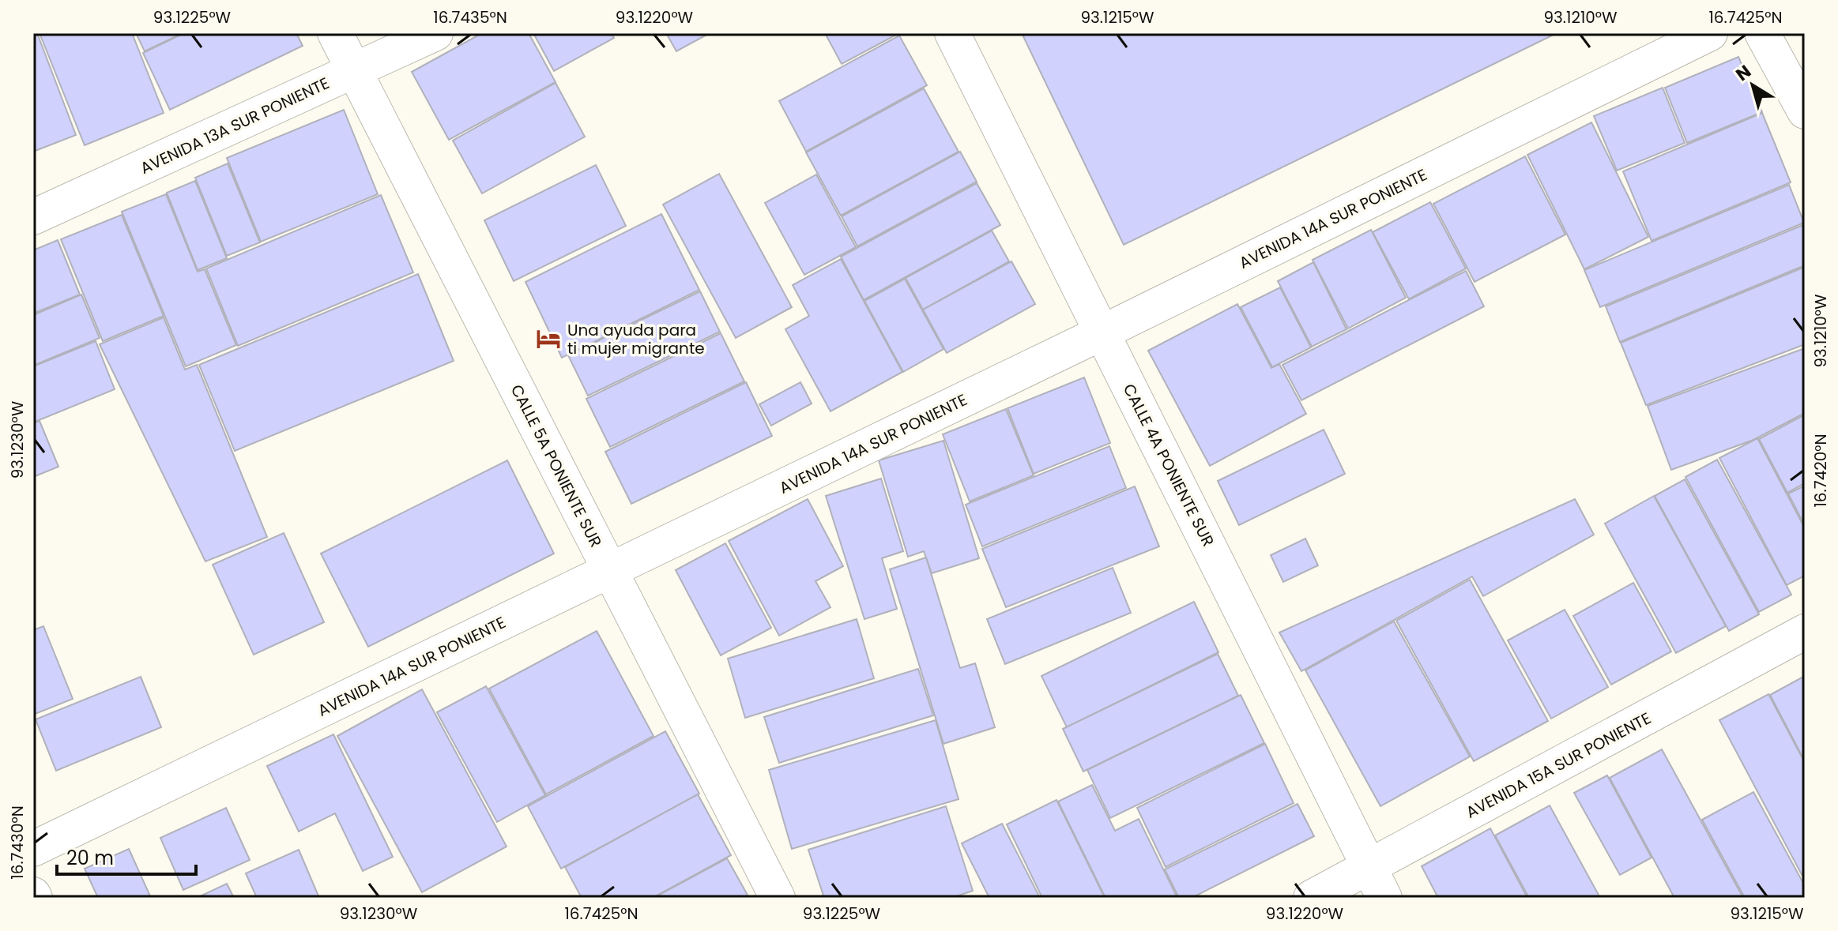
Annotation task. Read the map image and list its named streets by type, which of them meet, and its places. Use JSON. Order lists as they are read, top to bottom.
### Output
{
  "streets": {
    "street": [
      "AVENIDA 13A SUR PONIENTE",
      "AVENIDA 14A SUR PONIENTE",
      "CALLE 4A PONIENTE SUR",
      "CALLE 5A PONIENTE SUR",
      "AVENIDA 15A SUR PONIENTE"
    ]
  },
  "crossings": [
    ["AVENIDA 13A SUR PONIENTE", "CALLE 5A PONIENTE SUR"],
    ["AVENIDA 14A SUR PONIENTE", "CALLE 4A PONIENTE SUR"],
    ["AVENIDA 14A SUR PONIENTE", "CALLE 5A PONIENTE SUR"],
    ["CALLE 4A PONIENTE SUR", "AVENIDA 15A SUR PONIENTE"]
  ],
  "places": {
    "hotel": ["Una ayuda para ti mujer migrante"]
  },
  "scale_bar": "20 m",
  "north": "top left",
  "coordinates": [
    "93.1225°W",
    "16.7435°N",
    "93.1220°W",
    "93.1215°W",
    "93.1210°W",
    "16.7425°N",
    "93.1230°W",
    "16.7420°N",
    "16.7430°N"
  ]
}
